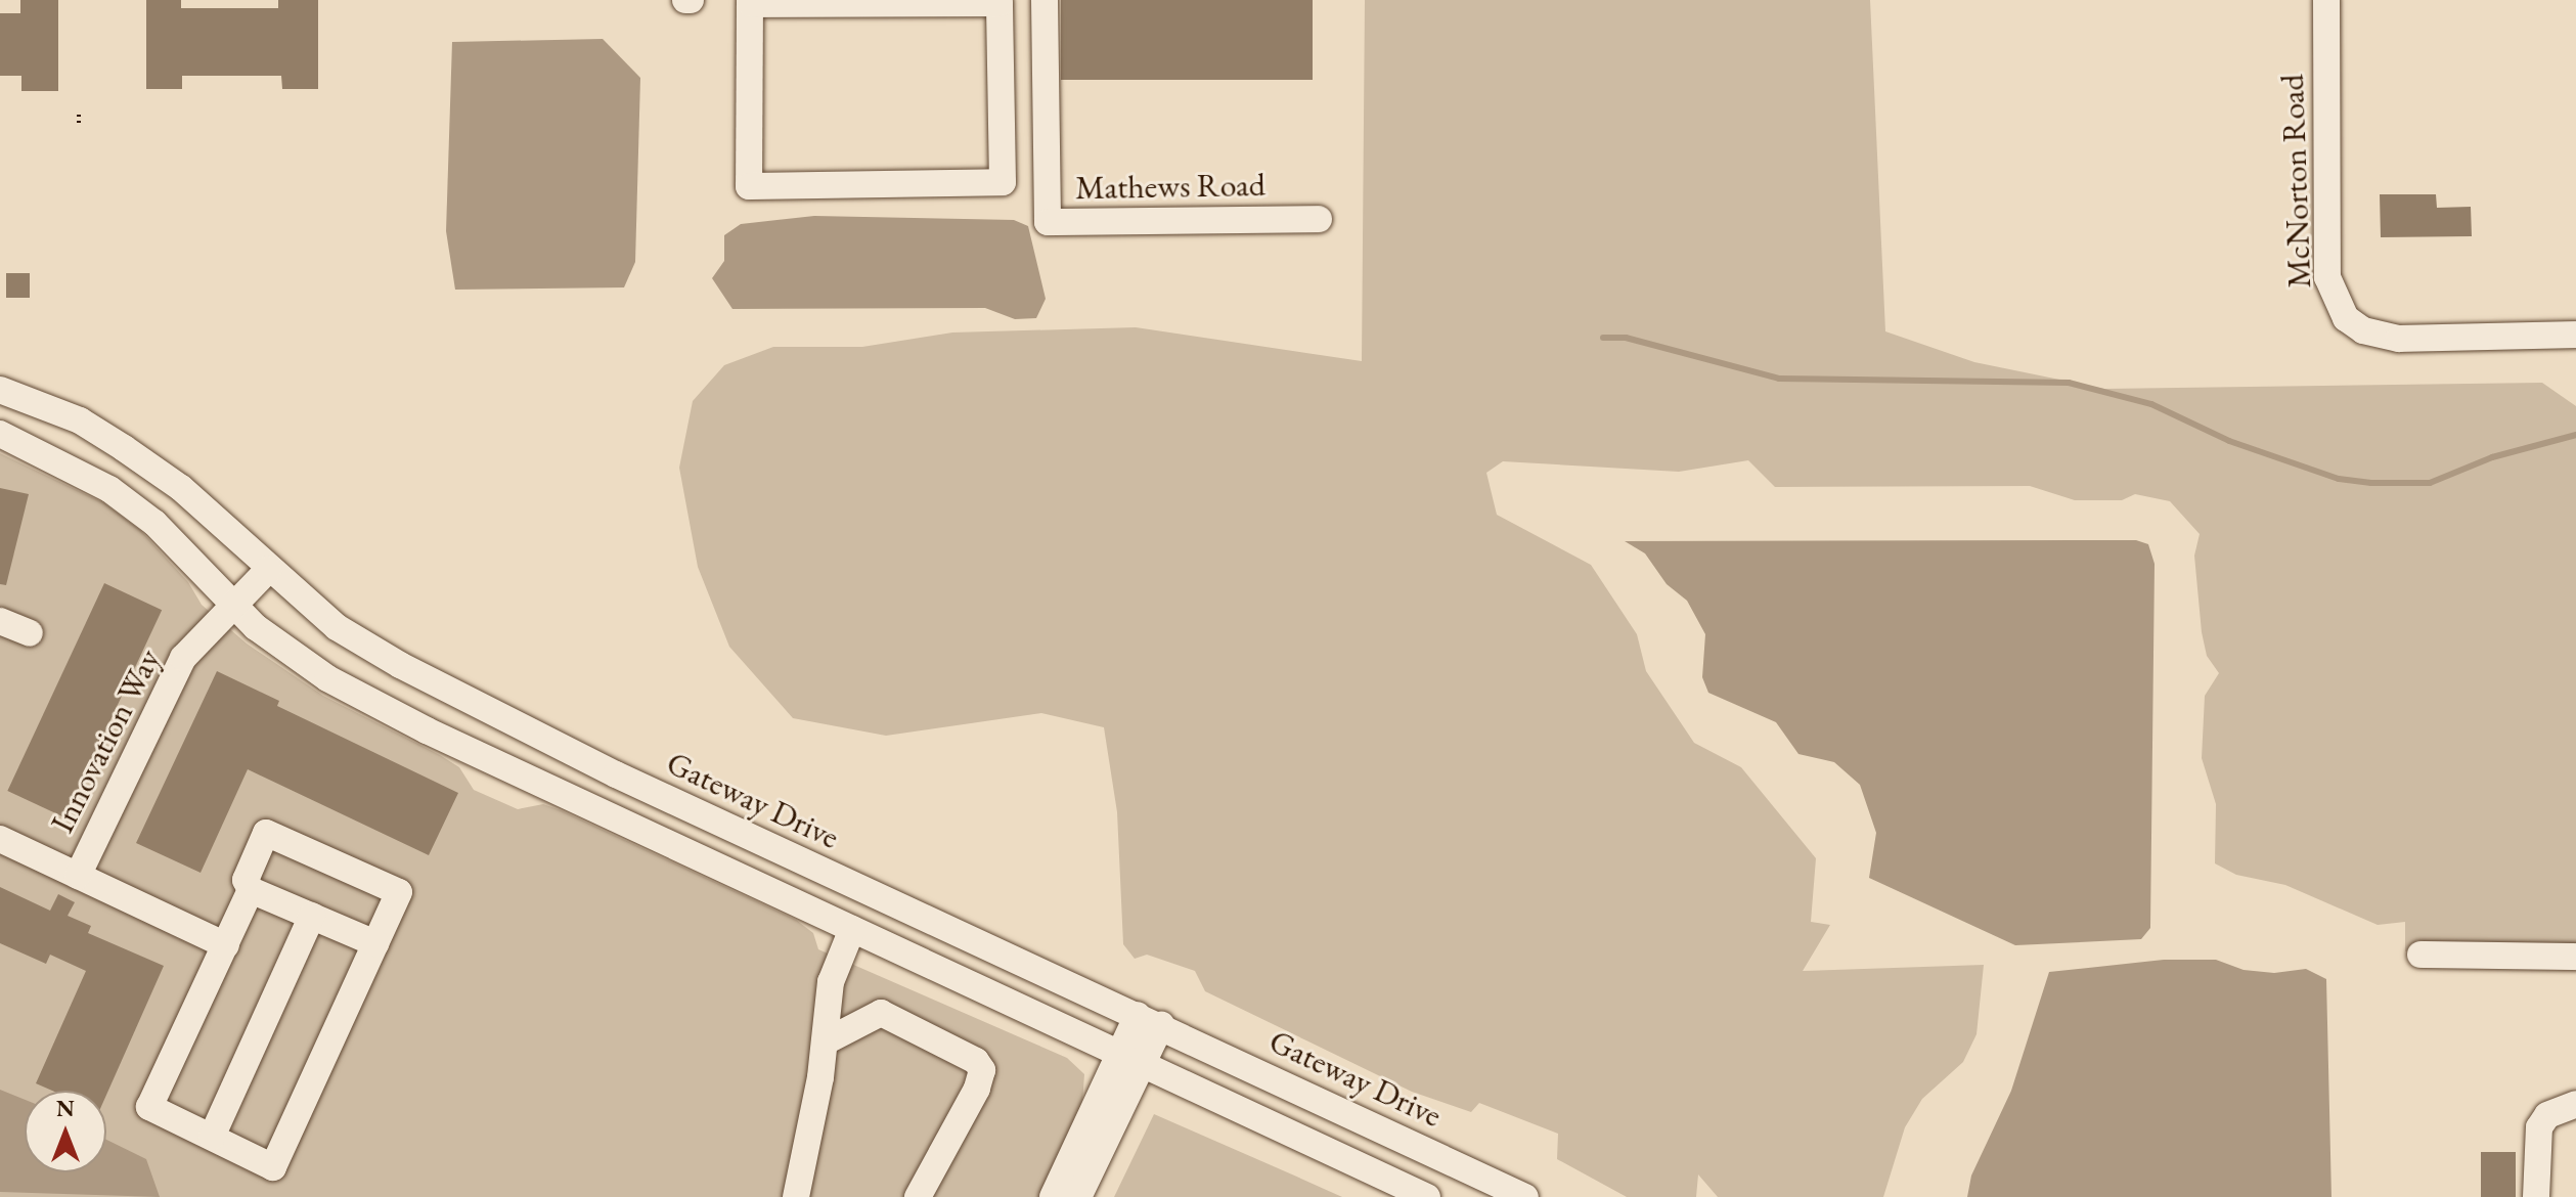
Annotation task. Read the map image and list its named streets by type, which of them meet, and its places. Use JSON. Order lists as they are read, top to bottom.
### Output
{
  "streets": {
    "street": [
      "McNorton Road",
      "Mathews Road",
      "Innovation Way",
      "Gateway Drive"
    ]
  },
  "crossings": [
    ["Innovation Way", "Gateway Drive"]
  ],
  "north": "top"
}
